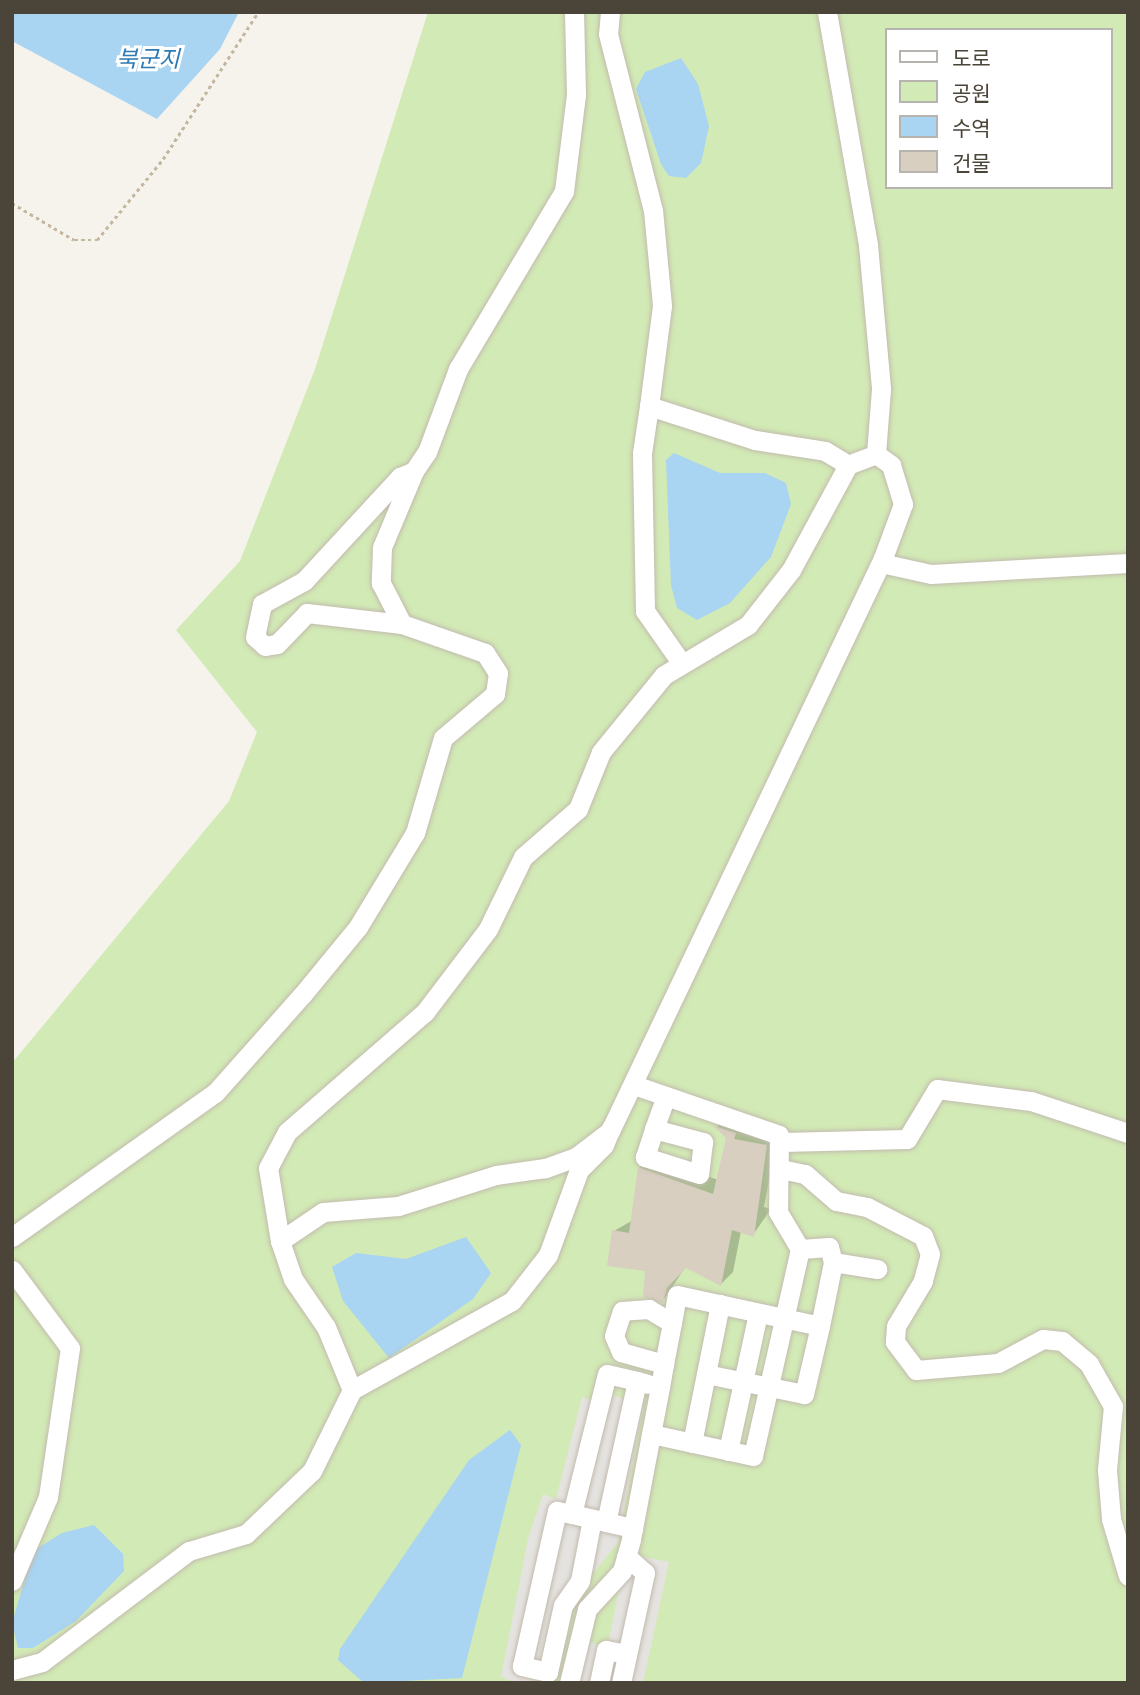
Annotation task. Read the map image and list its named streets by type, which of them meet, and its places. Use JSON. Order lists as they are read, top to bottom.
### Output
{
  "water": ["북군지"],
  "legend": [
    "도로",
    "공원",
    "수역",
    "건물"
  ]
}
